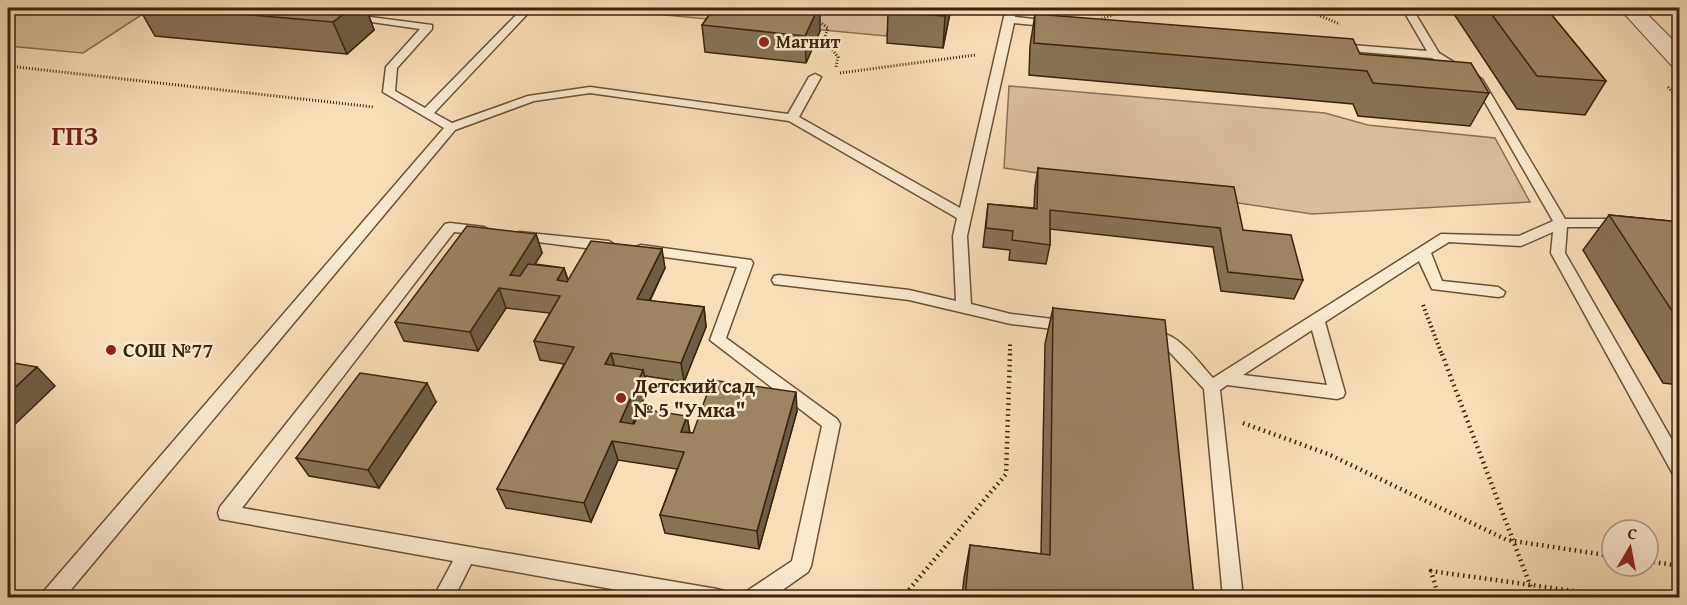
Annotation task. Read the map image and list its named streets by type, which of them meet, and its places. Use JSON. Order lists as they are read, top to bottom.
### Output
{
  "districts": ["ГПЗ"],
  "places": ["Магнит", "СОШ №77", "Детский сад № 5 \"Умка\""],
  "north": "top"
}
